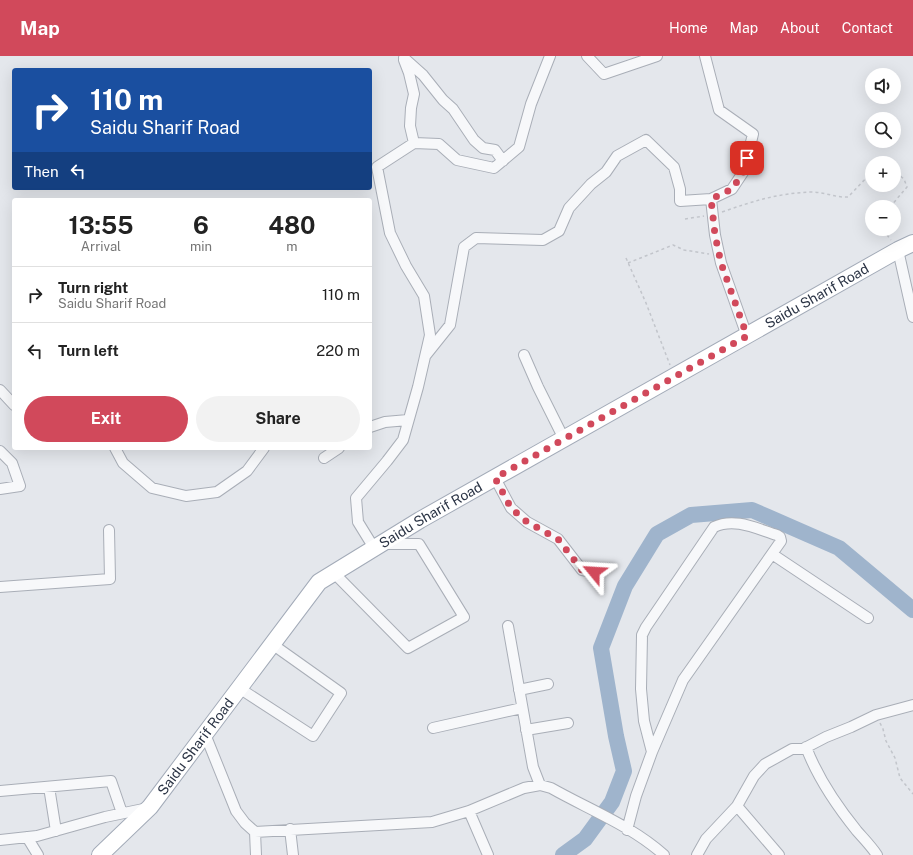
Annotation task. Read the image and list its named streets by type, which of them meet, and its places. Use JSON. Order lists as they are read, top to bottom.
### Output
{
  "streets": {
    "main road": ["Saidu Sharif Road"]
  },
  "page": {
    "header": "Map",
    "nav": [
      "Home",
      "Map",
      "About",
      "Contact"
    ],
    "map_buttons": ["+", "−"],
    "turn": ["110 m", "Saidu Sharif Road"],
    "then": "Then",
    "eta": [
      "13:55",
      "Arrival",
      "6",
      "min",
      "480",
      "m"
    ],
    "list": [
      {
        "name": "Turn right",
        "note": "Saidu Sharif Road",
        "value": "110 m"
      },
      {
        "name": "Turn left",
        "value": "220 m"
      }
    ],
    "buttons": ["Exit", "Share"]
  }
}
